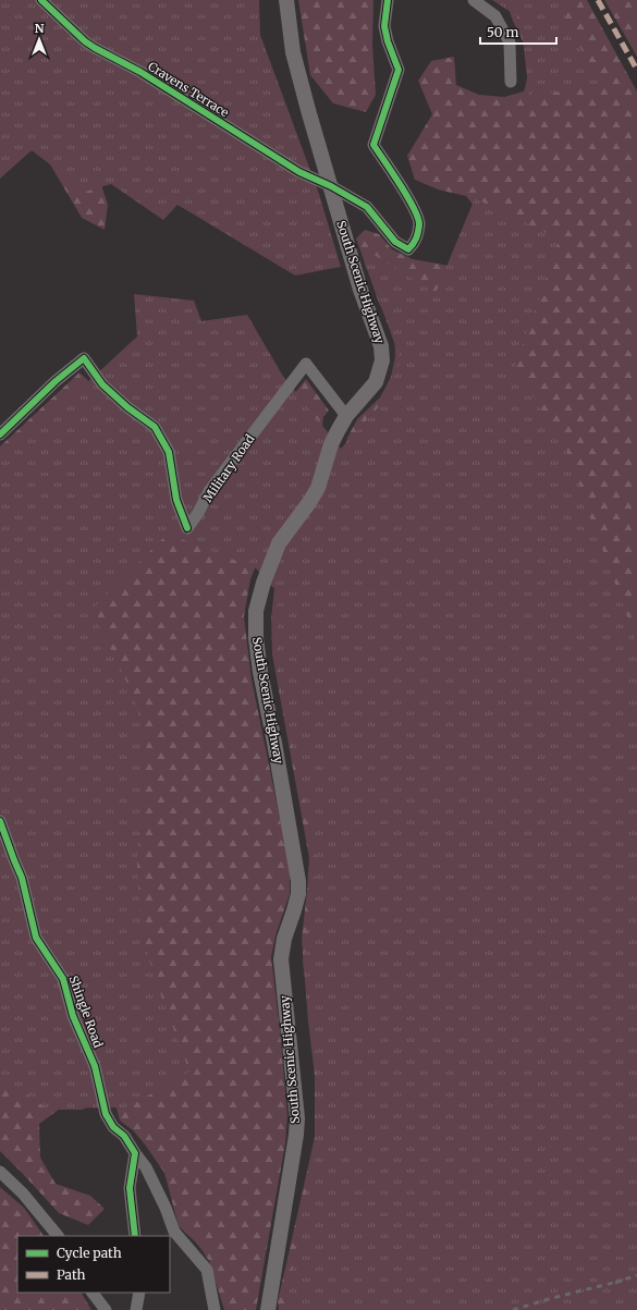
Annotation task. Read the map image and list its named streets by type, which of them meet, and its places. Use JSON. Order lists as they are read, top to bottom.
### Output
{
  "streets": {
    "main road": ["South Scenic Highway"],
    "street": ["Cravens Terrace", "Military Road", "Shingle Road"]
  },
  "crossings": [
    ["Cravens Terrace", "South Scenic Highway"],
    ["South Scenic Highway", "Military Road"]
  ],
  "legend": ["Cycle path", "Path"],
  "scale_bar": "50 m",
  "north": "top"
}
